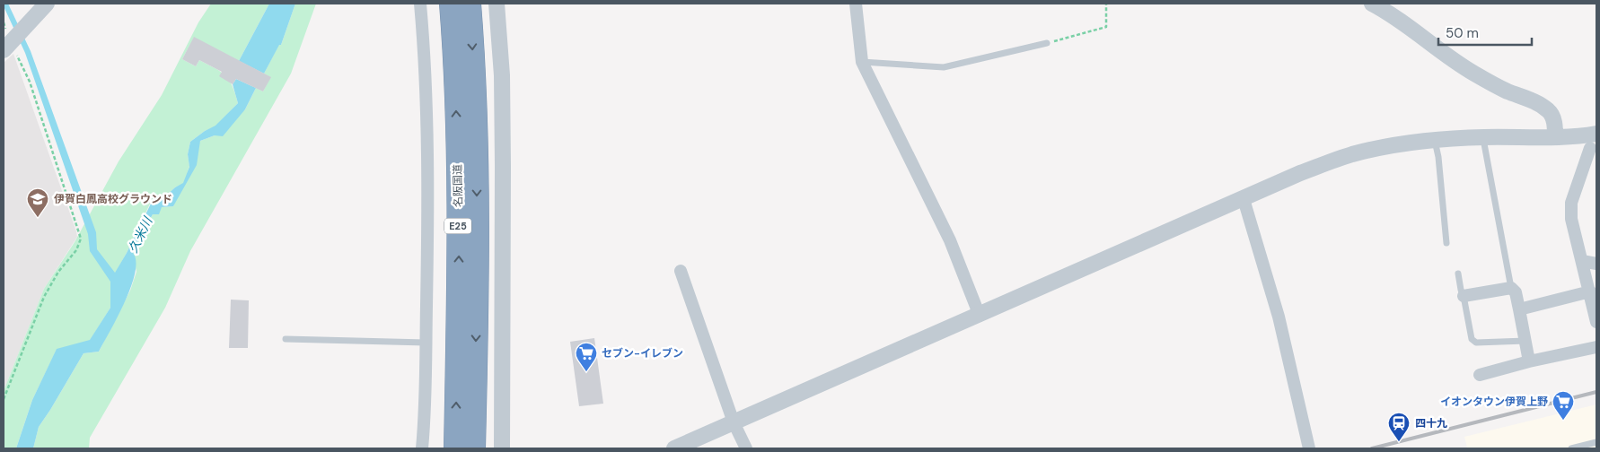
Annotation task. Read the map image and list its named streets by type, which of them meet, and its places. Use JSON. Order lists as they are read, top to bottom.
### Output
{
  "streets": {
    "highway": ["名阪国道", "E25"]
  },
  "water": ["久米川"],
  "places": {
    "school or university": ["伊賀白鳳高校グラウンド"],
    "supermarket": ["セブン-イレブン", "イオンタウン伊賀上野"],
    "station": ["四十九"]
  },
  "scale_bar": "50 m"
}
